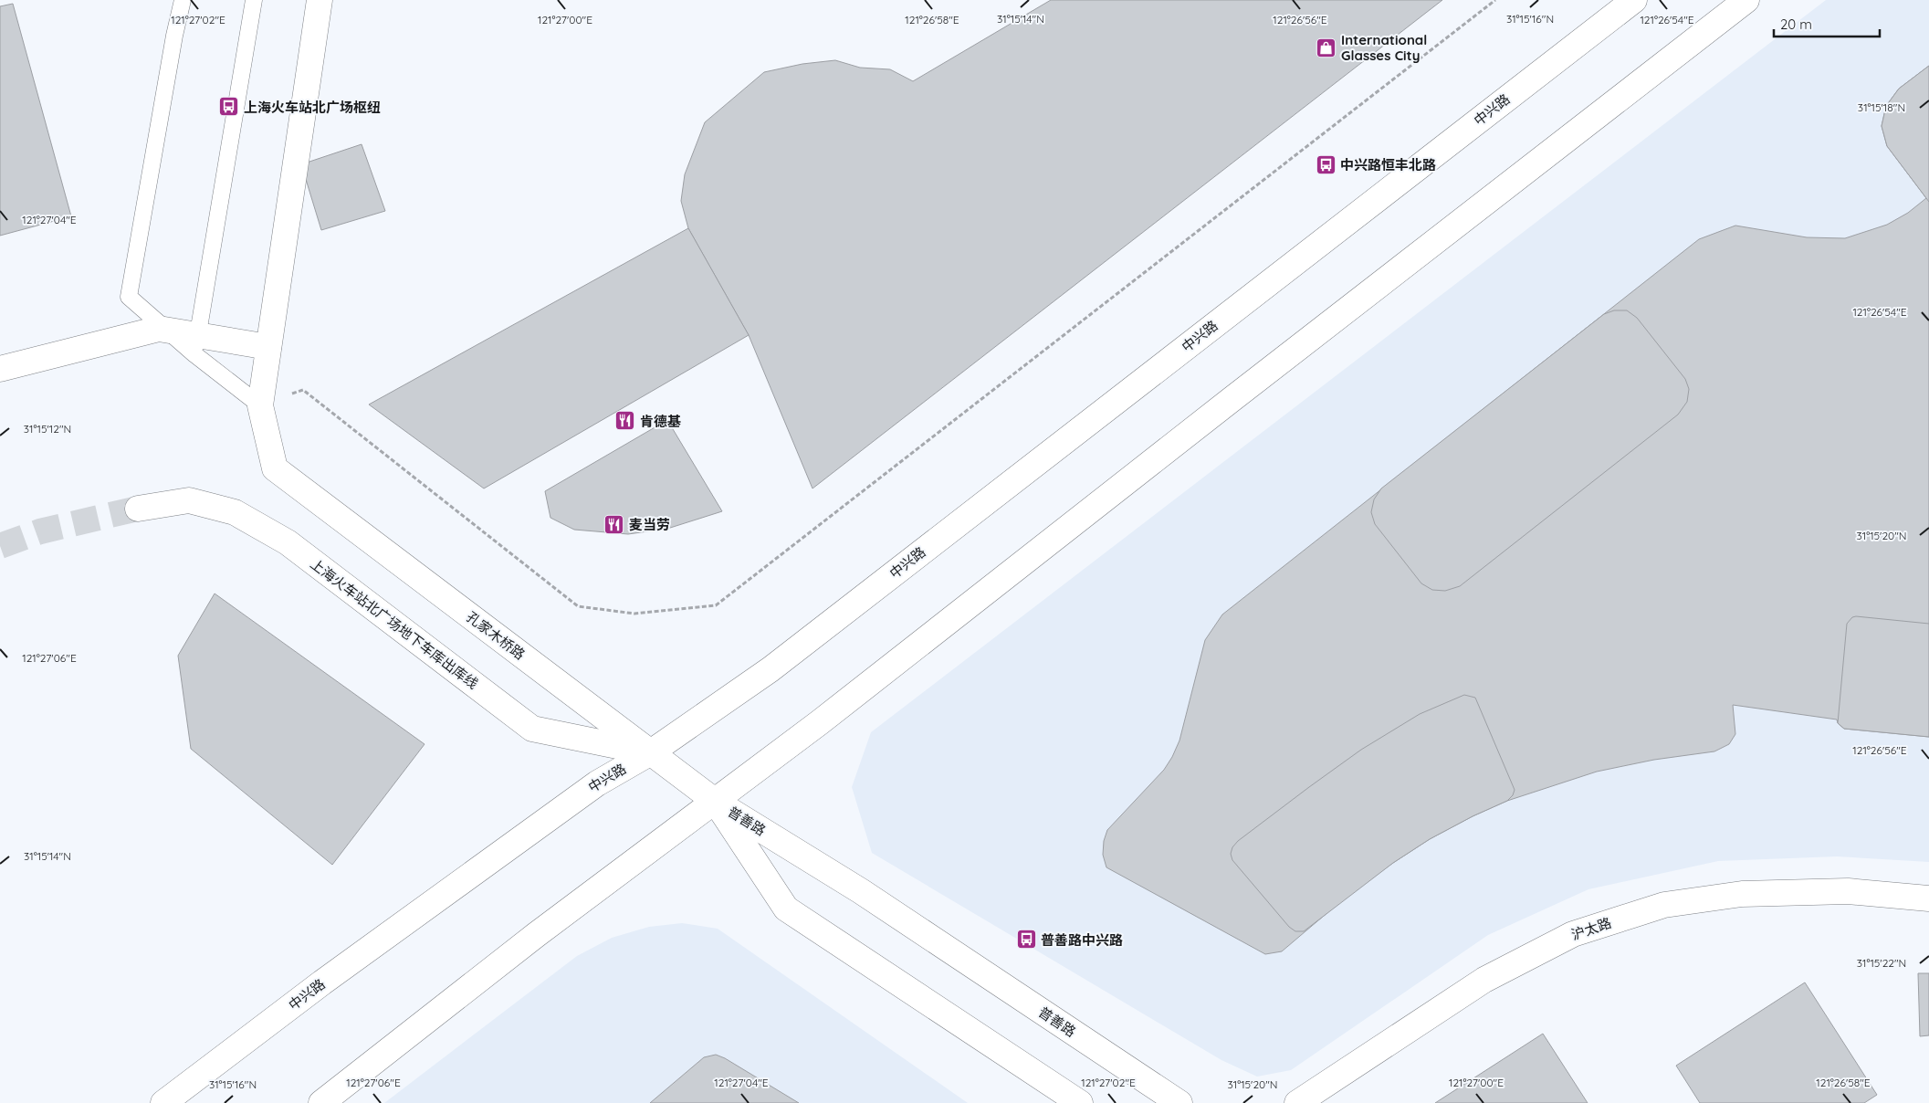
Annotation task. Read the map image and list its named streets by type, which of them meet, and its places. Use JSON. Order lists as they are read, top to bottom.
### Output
{
  "streets": {
    "street": [
      "中兴路",
      "上海火车站北广场地下车库出库线",
      "孔家木桥路",
      "普善路",
      "沪太路"
    ]
  },
  "crossings": [
    ["中兴路", "上海火车站北广场地下车库出库线"],
    ["中兴路", "孔家木桥路"],
    ["上海火车站北广场地下车库出库线", "孔家木桥路"],
    ["孔家木桥路", "普善路"]
  ],
  "places": {
    "shop": ["International Glasses City"],
    "bus stop": ["上海火车站北广场枢纽", "中兴路恒丰北路", "普善路中兴路"],
    "restaurant": ["肯德基", "麦当劳"]
  },
  "scale_bar": "20 m",
  "coordinates": [
    "31°15'14\"N",
    "31°15'16\"N",
    "121°26'54\"E",
    "121°27'02\"E",
    "121°27'00\"E",
    "121°26'58\"E",
    "121°26'56\"E",
    "31°15'18\"N",
    "121°27'04\"E",
    "31°15'12\"N",
    "31°15'20\"N",
    "121°27'06\"E",
    "31°15'22\"N"
  ]
}
